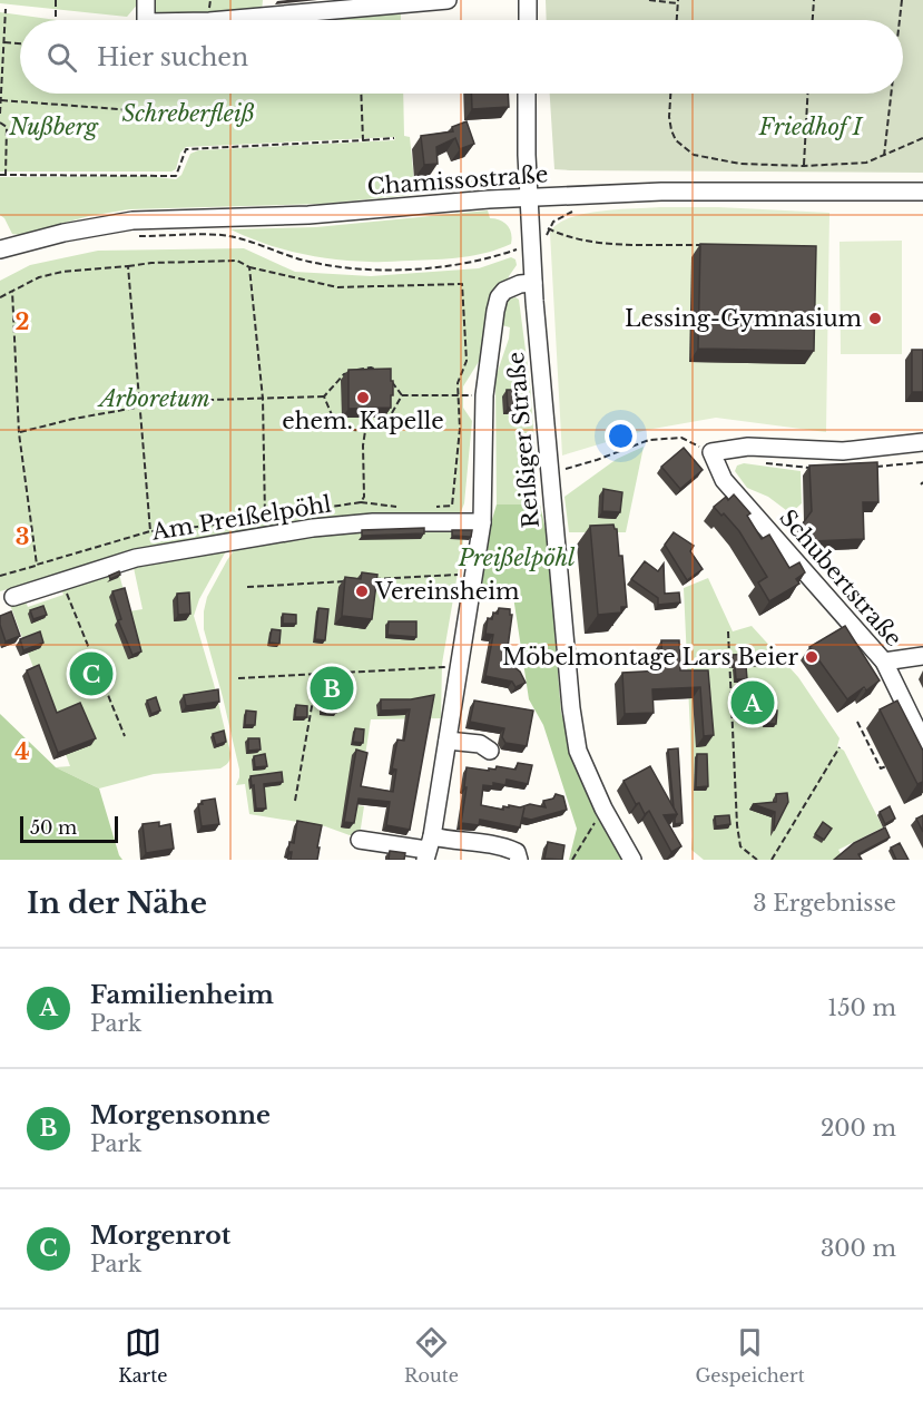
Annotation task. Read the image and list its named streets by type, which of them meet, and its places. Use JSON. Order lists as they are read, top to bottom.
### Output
{
  "streets": {
    "street": [
      "Chamissostraße",
      "Reißiger Straße",
      "Am Preißelpöhl",
      "Schubertstraße"
    ]
  },
  "crossings": [
    ["Chamissostraße", "Reißiger Straße"]
  ],
  "parks": [
    "Schreberfleiß",
    "Nußberg",
    "Friedhof I",
    "Arboretum",
    "Preißelpöhl"
  ],
  "places": [
    "Lessing-Gymnasium",
    "ehem. Kapelle",
    "Vereinsheim",
    "Möbelmontage Lars Beier"
  ],
  "scale_bar": "50 m",
  "page": {
    "search": "Hier suchen",
    "pins": ["C", "B", "A"],
    "scale": "50 m",
    "heading": ["In der Nähe", "3 Ergebnisse"],
    "list": [
      {
        "mark": "A",
        "name": "Familienheim",
        "note": "Park",
        "value": "150 m"
      },
      {
        "mark": "B",
        "name": "Morgensonne",
        "note": "Park",
        "value": "200 m"
      },
      {
        "mark": "C",
        "name": "Morgenrot",
        "note": "Park",
        "value": "300 m"
      }
    ],
    "nav": ["Karte", "Route", "Gespeichert"]
  },
  "grid": {
    "rows": ["2", "3", "4"]
  }
}
